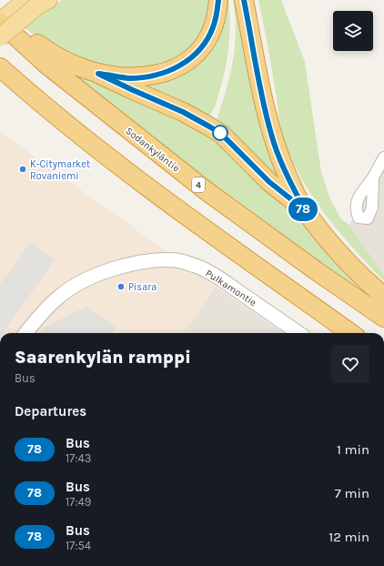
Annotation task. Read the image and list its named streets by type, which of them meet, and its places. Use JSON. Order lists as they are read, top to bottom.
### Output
{
  "streets": {
    "highway": ["Sodankyläntie", "4"],
    "street": ["Pulkamontie"]
  },
  "places": ["K-Citymarket Rovaniemi", "Pisara"],
  "lines": ["bus line 78"],
  "page": {
    "on_map": "78",
    "heading": [
      ["Saarenkylän ramppi", "Bus"],
      "Departures"
    ],
    "list": [
      {
        "mark": "78",
        "name": "Bus",
        "note": "17:43",
        "value": "1 min"
      },
      {
        "mark": "78",
        "name": "Bus",
        "note": "17:49",
        "value": "7 min"
      },
      {
        "mark": "78",
        "name": "Bus",
        "note": "17:54",
        "value": "12 min"
      }
    ]
  }
}
